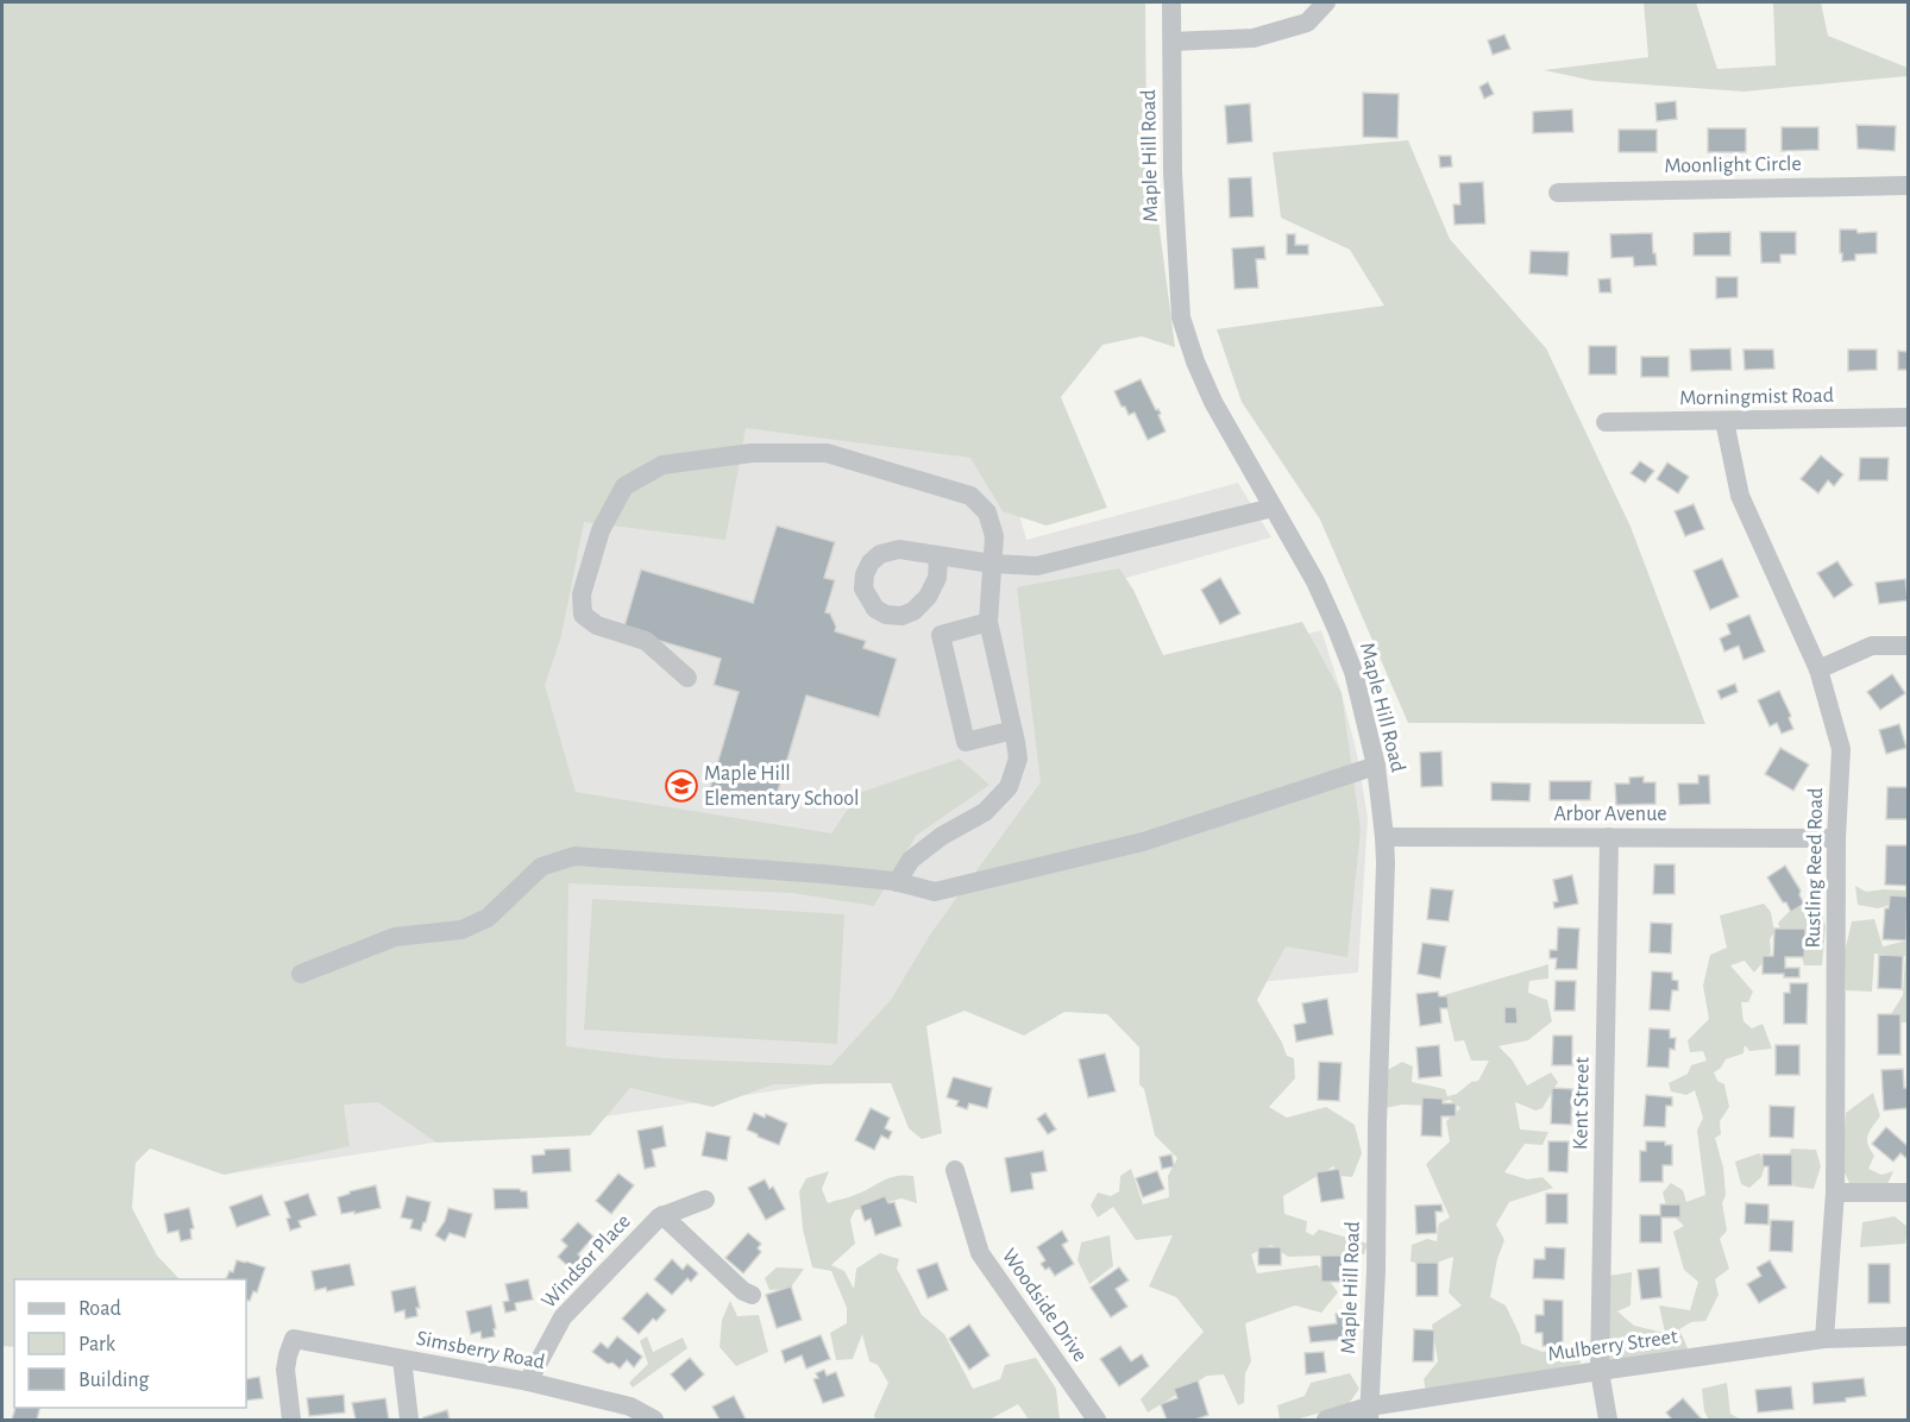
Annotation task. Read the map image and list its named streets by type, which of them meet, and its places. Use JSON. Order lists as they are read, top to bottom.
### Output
{
  "streets": {
    "street": [
      "Maple Hill Road",
      "Moonlight Circle",
      "Morningmist Road",
      "Arbor Avenue",
      "Rustling Reed Road",
      "Kent Street",
      "Windsor Place",
      "Woodside Drive",
      "Mulberry Street",
      "Simsberry Road"
    ]
  },
  "crossings": [
    ["Maple Hill Road", "Arbor Avenue"],
    ["Maple Hill Road", "Mulberry Street"],
    ["Morningmist Road", "Rustling Reed Road"],
    ["Arbor Avenue", "Rustling Reed Road"],
    ["Arbor Avenue", "Kent Street"],
    ["Rustling Reed Road", "Mulberry Street"],
    ["Kent Street", "Mulberry Street"],
    ["Windsor Place", "Simsberry Road"]
  ],
  "places": {
    "school or university": ["Maple Hill Elementary School"]
  },
  "legend": ["Road", "Park", "Building"]
}
